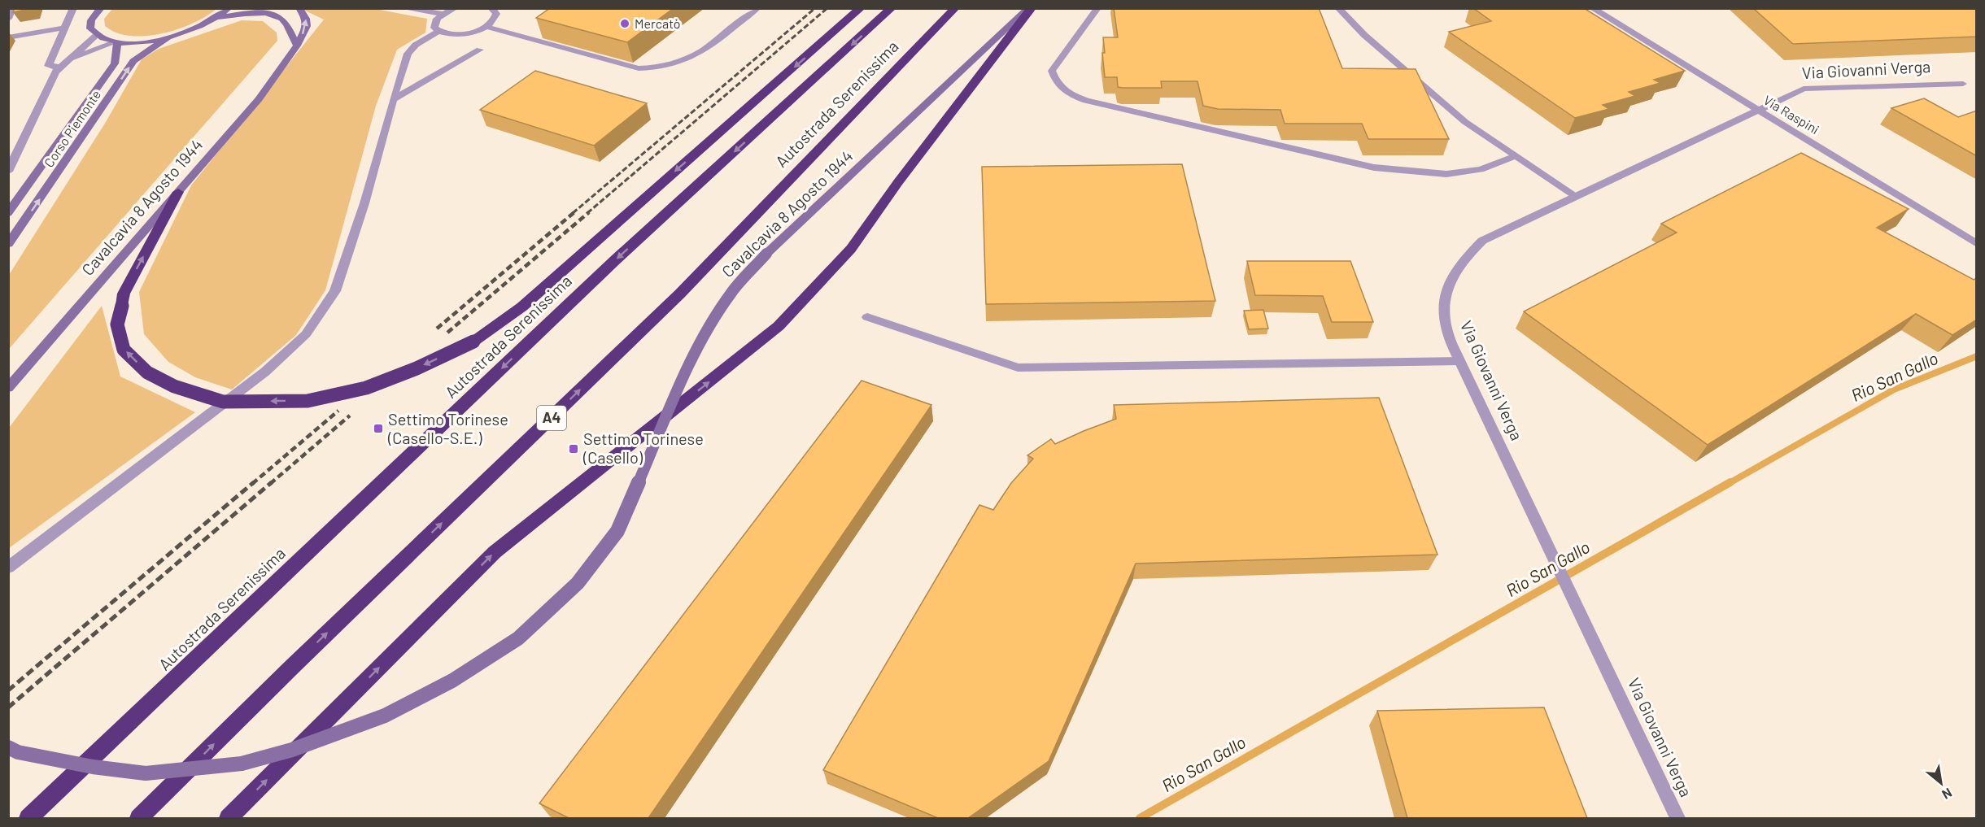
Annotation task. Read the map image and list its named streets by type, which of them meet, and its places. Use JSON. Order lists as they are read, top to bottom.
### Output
{
  "streets": {
    "highway": ["Autostrada Serenissima", "A4"],
    "main road": ["Corso Piemonte", "Cavalcavia 8 Agosto 1944"],
    "street": ["Via Giovanni Verga", "Via Raspini"]
  },
  "crossings": [
    ["Via Giovanni Verga", "Via Raspini"]
  ],
  "water": ["Rio San Gallo"],
  "places": {
    "other": ["Mercatò"],
    "transit": ["Settimo Torinese (Casello-S.E.)", "Settimo Torinese (Casello)"]
  },
  "north": "bottom right"
}
